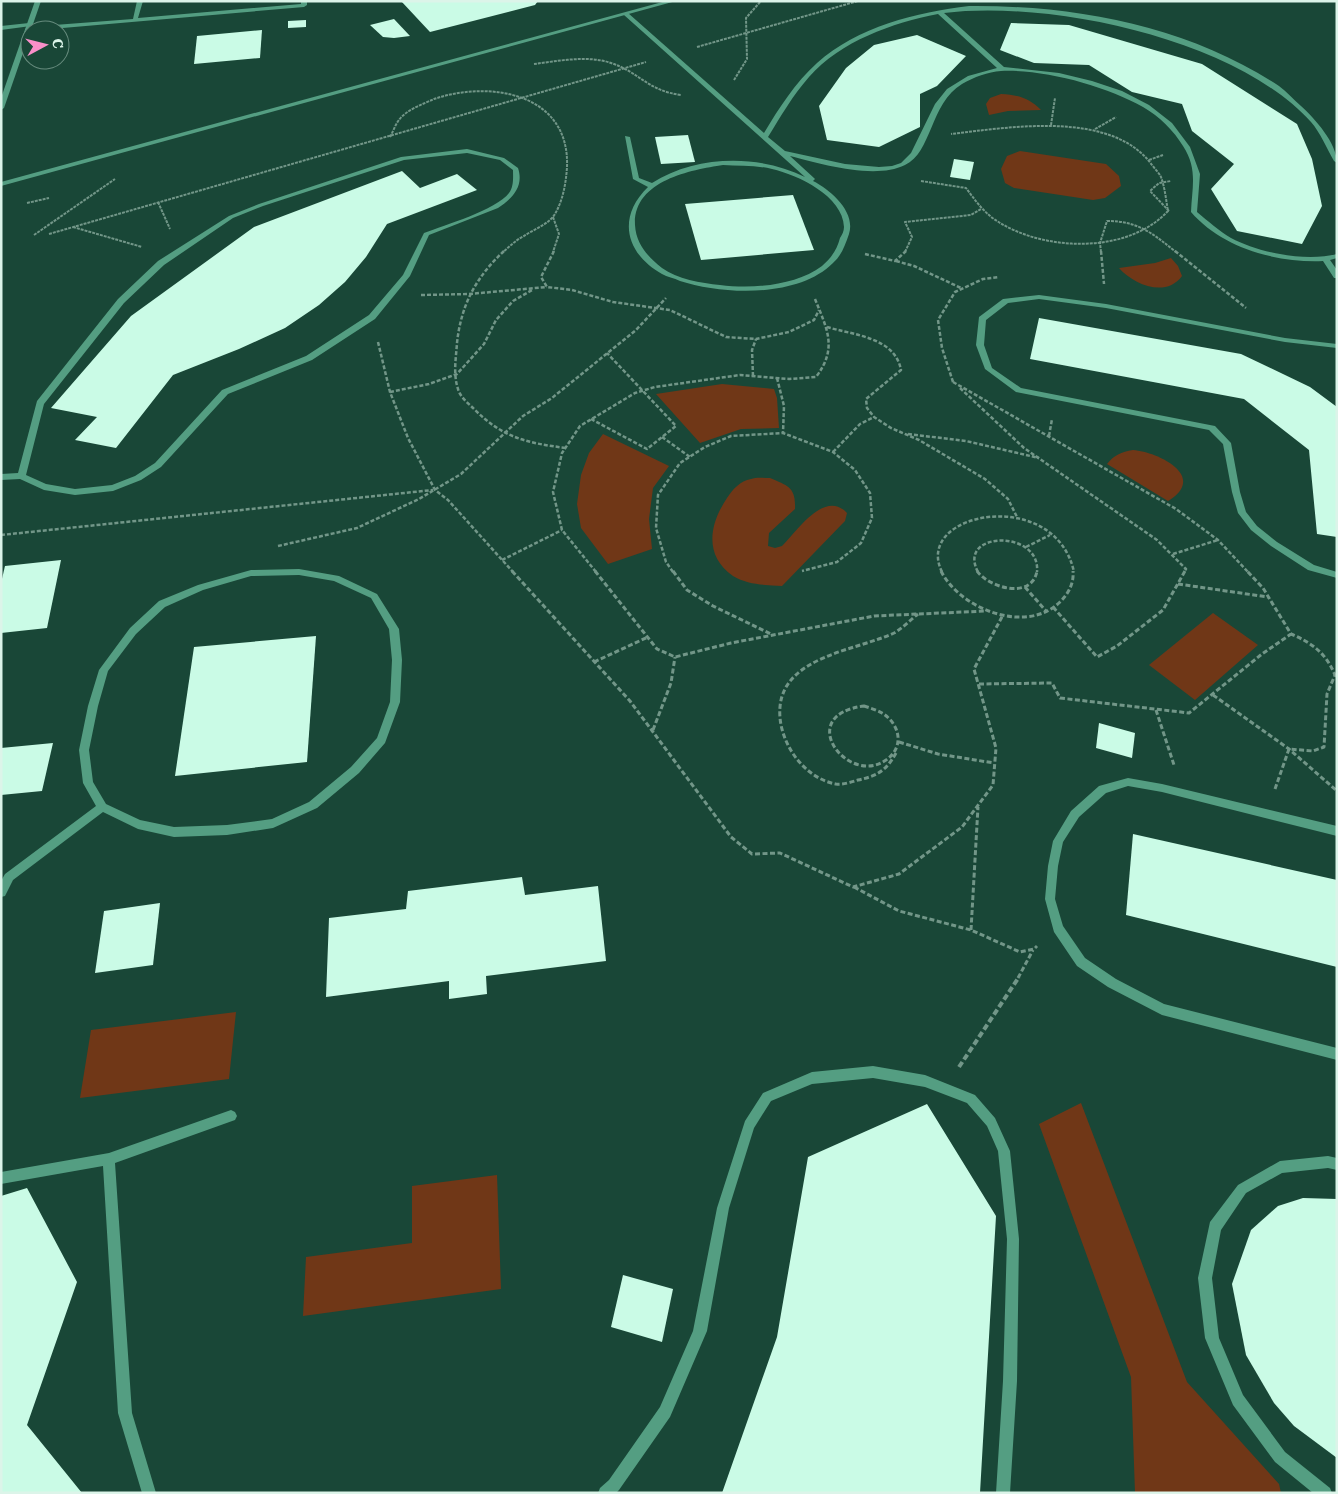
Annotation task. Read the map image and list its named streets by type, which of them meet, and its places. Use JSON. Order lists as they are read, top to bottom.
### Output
{
  "north": "right"
}
